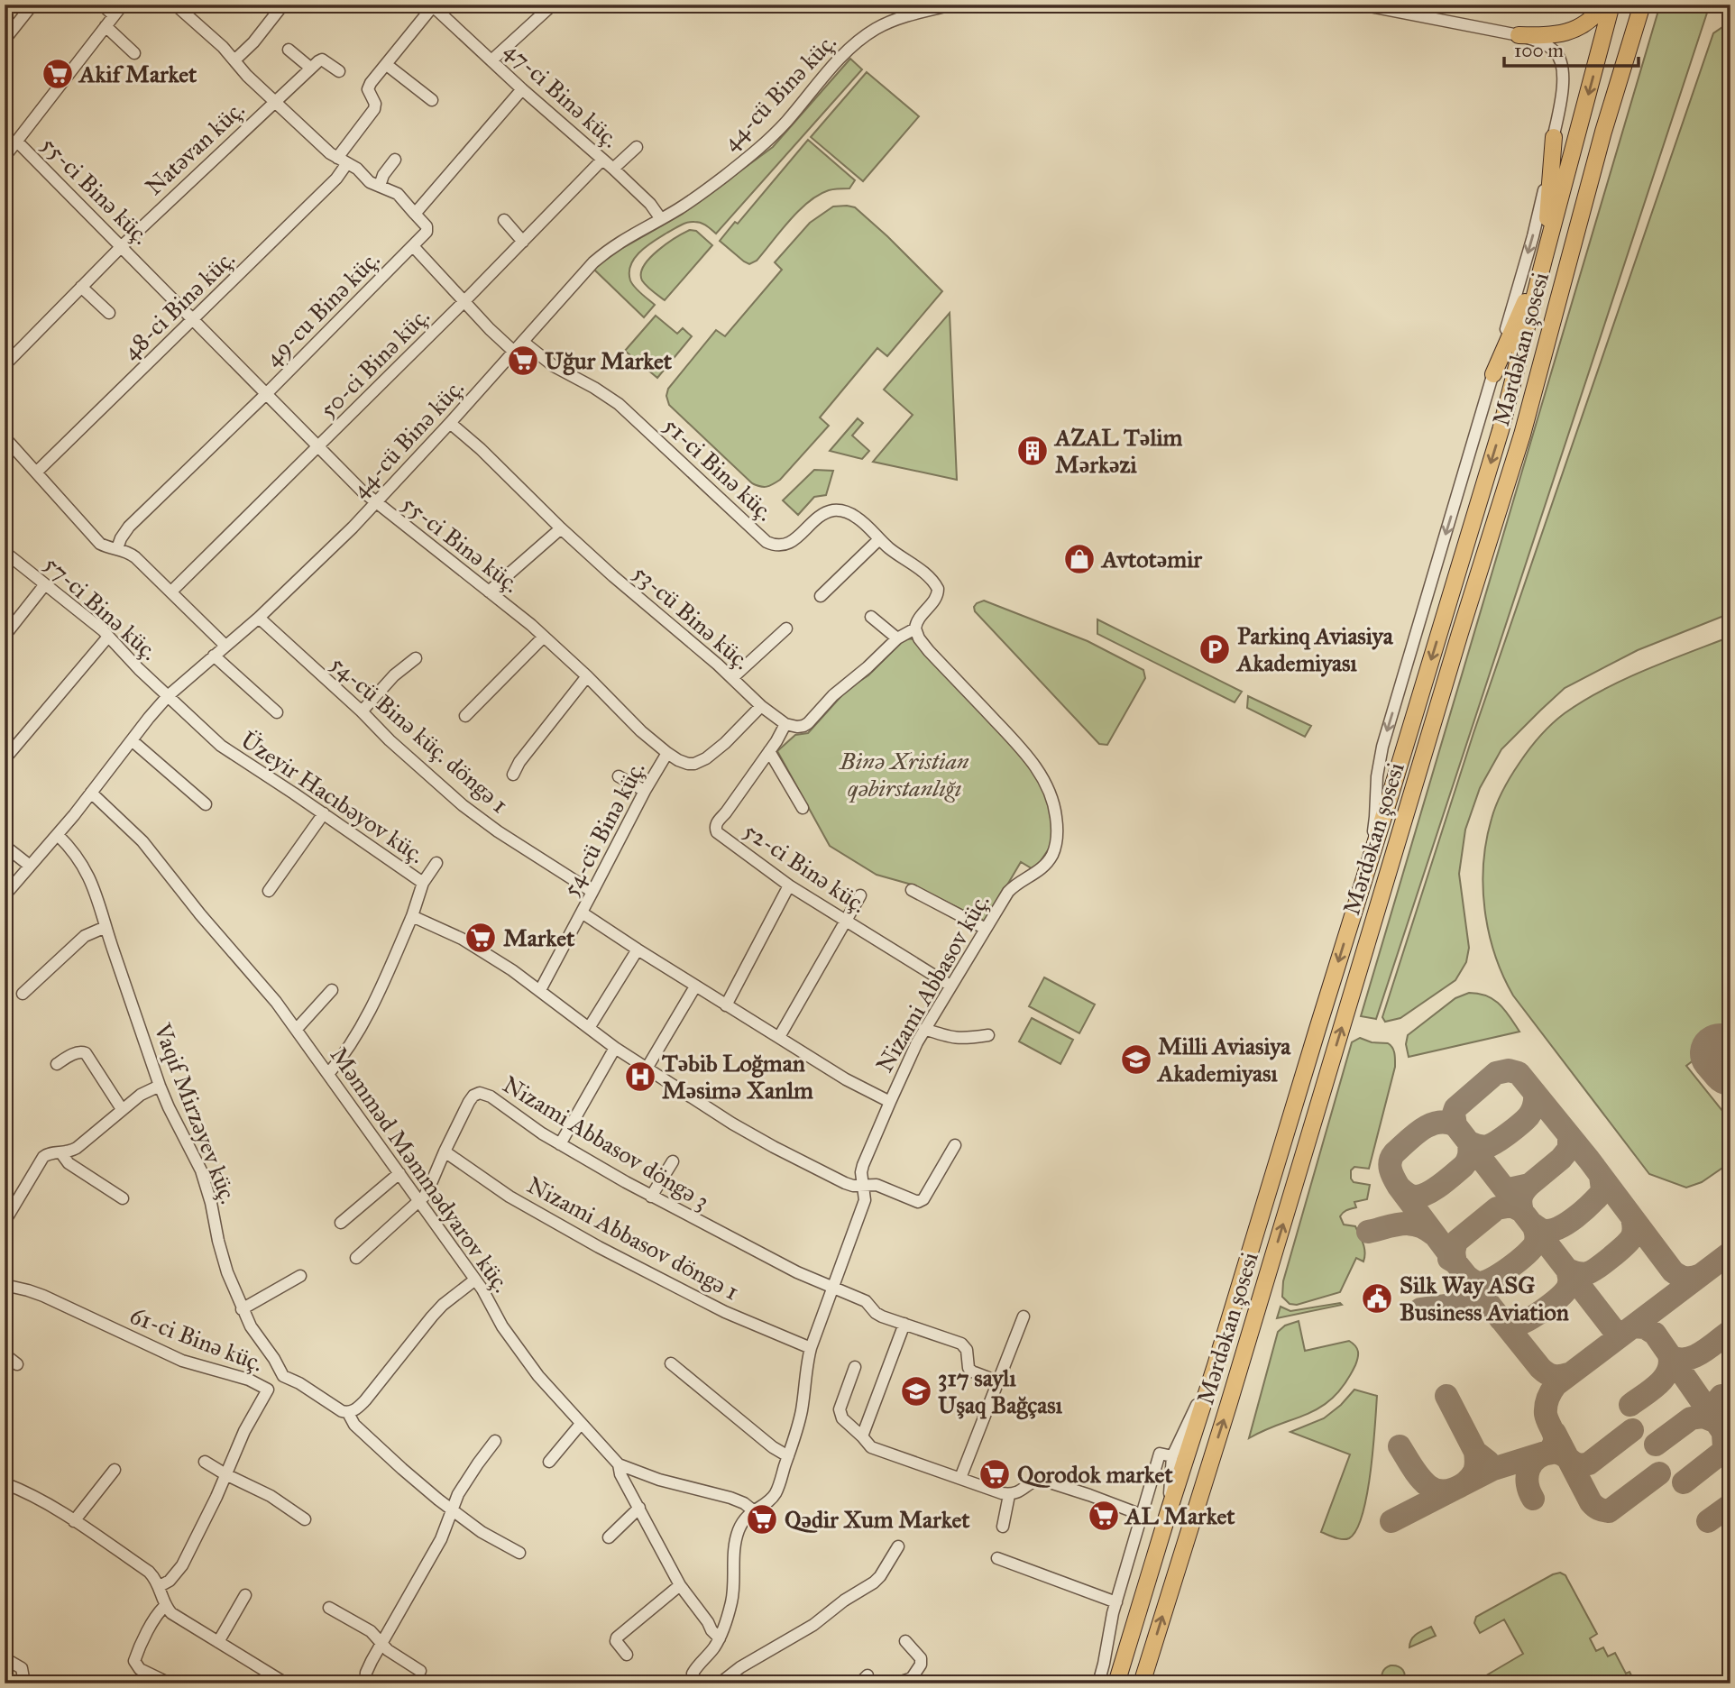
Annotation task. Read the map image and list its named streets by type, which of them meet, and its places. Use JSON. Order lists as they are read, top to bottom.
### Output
{
  "streets": {
    "highway": ["Mərdəkan şosesi"],
    "street": [
      "44-cü Binə küç.",
      "47-ci Binə küç.",
      "Natəvan küç.",
      "55-ci Binə küç.",
      "48-ci Binə küç.",
      "49-cu Binə küç.",
      "50-ci Binə küç.",
      "51-ci Binə küç.",
      "57-ci Binə küç.",
      "53-cü Binə küç.",
      "54-cü Binə küç. döngə 1",
      "Üzeyir Hacıbəyov küç.",
      "54-cü Binə küç.",
      "52-ci Binə küç.",
      "Nizami Abbasov küç.",
      "Vaqif Mirzəyev küç.",
      "Nizami Abbasov döngə 3",
      "Məmməd Məmmədyarov küç.",
      "Nizami Abbasov döngə 1",
      "61-ci Binə küç."
    ]
  },
  "crossings": [
    ["44-cü Binə küç.", "47-ci Binə küç."],
    ["44-cü Binə küç.", "55-ci Binə küç."],
    ["44-cü Binə küç.", "51-ci Binə küç."],
    ["44-cü Binə küç.", "57-ci Binə küç."],
    ["44-cü Binə küç.", "53-cü Binə küç."],
    ["44-cü Binə küç.", "54-cü Binə küç. döngə 1"],
    ["44-cü Binə küç.", "Üzeyir Hacıbəyov küç."],
    ["44-cü Binə küç.", "Vaqif Mirzəyev küç."],
    ["44-cü Binə küç.", "Məmməd Məmmədyarov küç."],
    ["47-ci Binə küç.", "48-ci Binə küç."],
    ["47-ci Binə küç.", "50-ci Binə küç."],
    ["Natəvan küç.", "55-ci Binə küç."],
    ["55-ci Binə küç.", "48-ci Binə küç."],
    ["55-ci Binə küç.", "49-cu Binə küç."],
    ["55-ci Binə küç.", "50-ci Binə küç."],
    ["55-ci Binə küç.", "53-cü Binə küç."],
    ["55-ci Binə küç.", "54-cü Binə küç."],
    ["51-ci Binə küç.", "Nizami Abbasov küç."],
    ["57-ci Binə küç.", "Üzeyir Hacıbəyov küç."],
    ["53-cü Binə küç.", "52-ci Binə küç."],
    ["54-cü Binə küç. döngə 1", "54-cü Binə küç."],
    ["Üzeyir Hacıbəyov küç.", "Məmməd Məmmədyarov küç."],
    ["52-ci Binə küç.", "Nizami Abbasov küç."],
    ["Nizami Abbasov küç.", "Nizami Abbasov döngə 3"],
    ["Nizami Abbasov küç.", "Məmməd Məmmədyarov küç."],
    ["Nizami Abbasov küç.", "Nizami Abbasov döngə 1"],
    ["Nizami Abbasov döngə 3", "Məmməd Məmmədyarov küç."],
    ["Nizami Abbasov döngə 3", "Nizami Abbasov döngə 1"]
  ],
  "parks": ["Binə Xristian qəbirstanlığı"],
  "places": {
    "supermarket": [
      "Akif Market",
      "Uğur Market",
      "Market",
      "Qorodok market",
      "AL Market",
      "Qədir Xum Market"
    ],
    "building": ["AZAL Təlim Mərkəzi"],
    "shop": ["Avtotəmir"],
    "parking": ["Parkinq Aviasiya Akademiyası"],
    "school or university": ["Milli Aviasiya Akademiyası", "317 saylı Uşaq Bağçası"],
    "hospital": ["Təbib Loğman Məsimə Xanlm"],
    "public building": ["Silk Way ASG Business Aviation"]
  },
  "scale_bar": "100 m"
}
